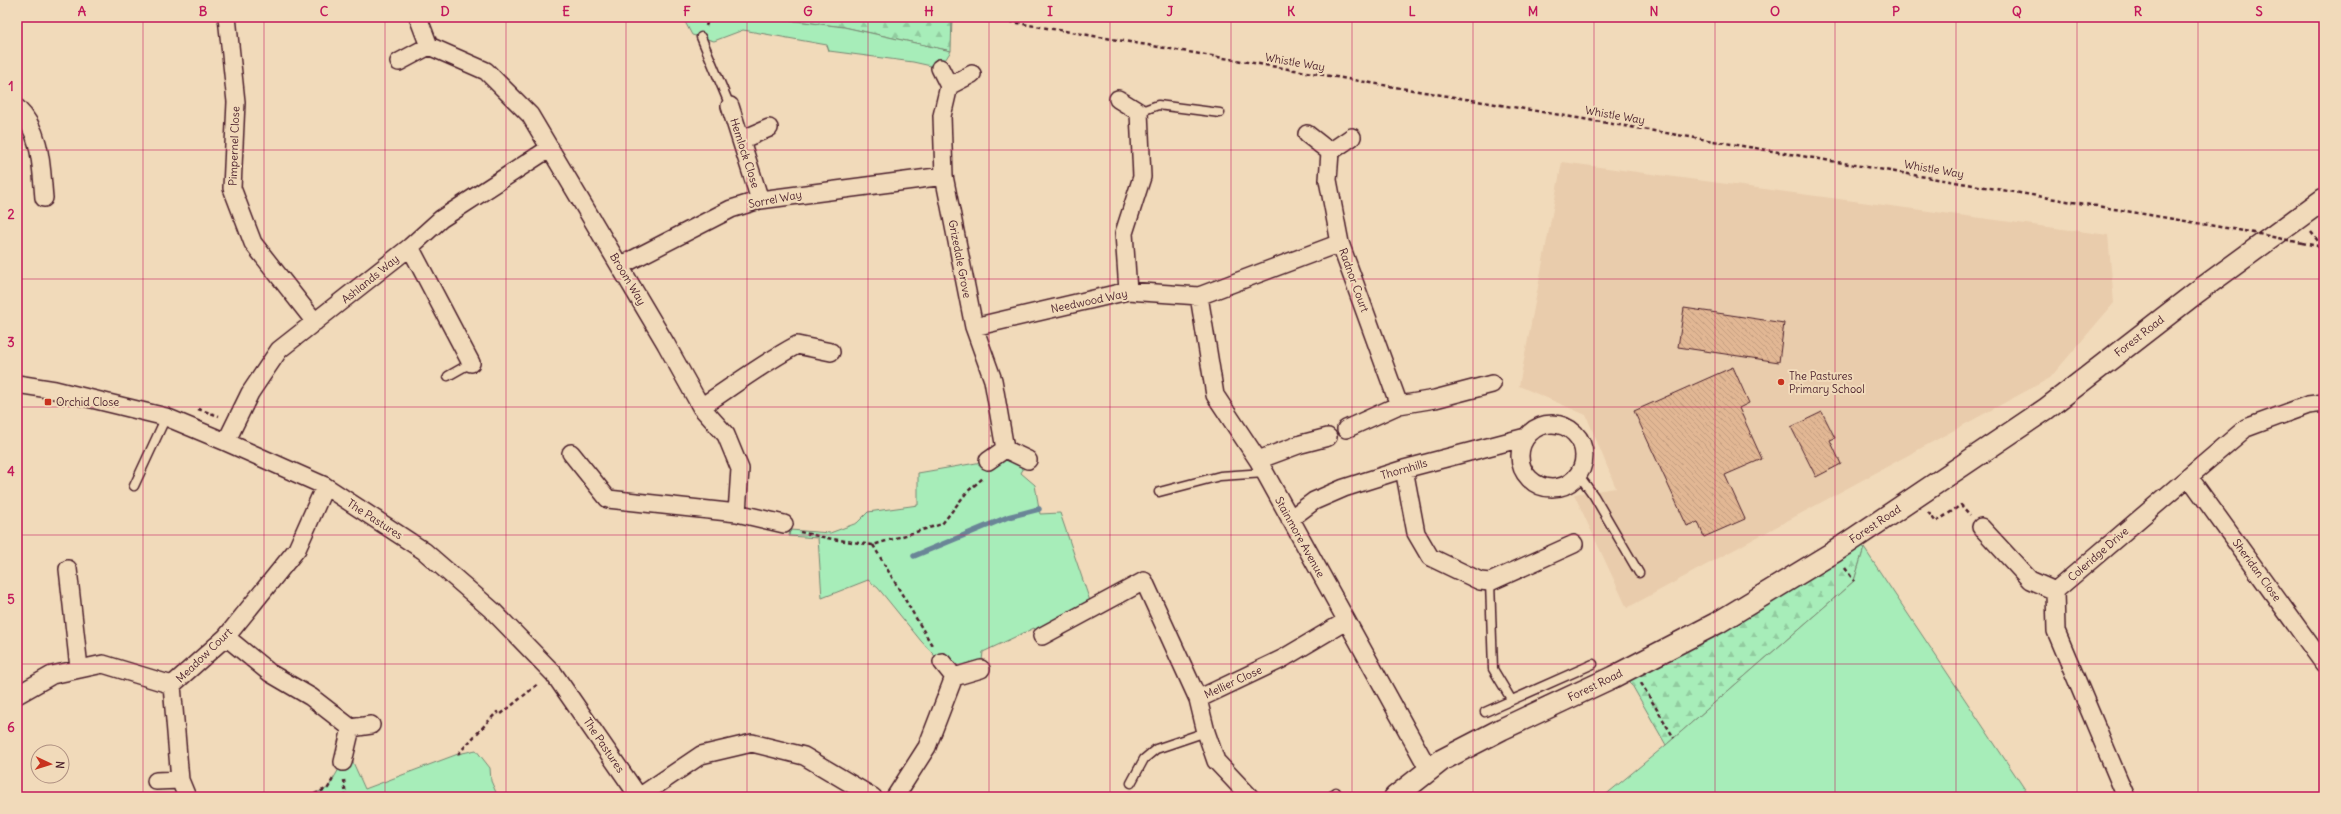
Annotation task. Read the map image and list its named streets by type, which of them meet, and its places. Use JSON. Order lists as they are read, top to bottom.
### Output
{
  "streets": {
    "street": [
      "Pimpernel Close",
      "Hemlock Close",
      "Sorrel Way",
      "Grizedale Grove",
      "Ashlands Way",
      "Broom Way",
      "Radnor Court",
      "Needwood Way",
      "Forest Road",
      "Thornhills",
      "The Pastures",
      "Stainmore Avenue",
      "Coleridge Drive",
      "Sheridan Close",
      "Meadow Court",
      "Mellier Close"
    ],
    "path": ["Whistle Way"]
  },
  "crossings": [
    ["Pimpernel Close", "Ashlands Way"],
    ["Hemlock Close", "Sorrel Way"],
    ["Sorrel Way", "Grizedale Grove"],
    ["Sorrel Way", "Broom Way"],
    ["Grizedale Grove", "Needwood Way"],
    ["Ashlands Way", "Broom Way"],
    ["Ashlands Way", "The Pastures"],
    ["Radnor Court", "Needwood Way"],
    ["Needwood Way", "Stainmore Avenue"],
    ["Forest Road", "Stainmore Avenue"],
    ["Thornhills", "Stainmore Avenue"],
    ["The Pastures", "Meadow Court"],
    ["Stainmore Avenue", "Mellier Close"],
    ["Coleridge Drive", "Sheridan Close"]
  ],
  "places": {
    "other": ["The Pastures Primary School"],
    "transit": ["Orchid Close"]
  },
  "north": "right",
  "grid": {
    "columns": [
      "A",
      "B",
      "C",
      "D",
      "E",
      "F",
      "G",
      "H",
      "I",
      "J",
      "K",
      "L",
      "M",
      "N",
      "O",
      "P",
      "Q",
      "R",
      "S"
    ],
    "rows": [
      "1",
      "2",
      "3",
      "4",
      "5",
      "6"
    ]
  }
}
